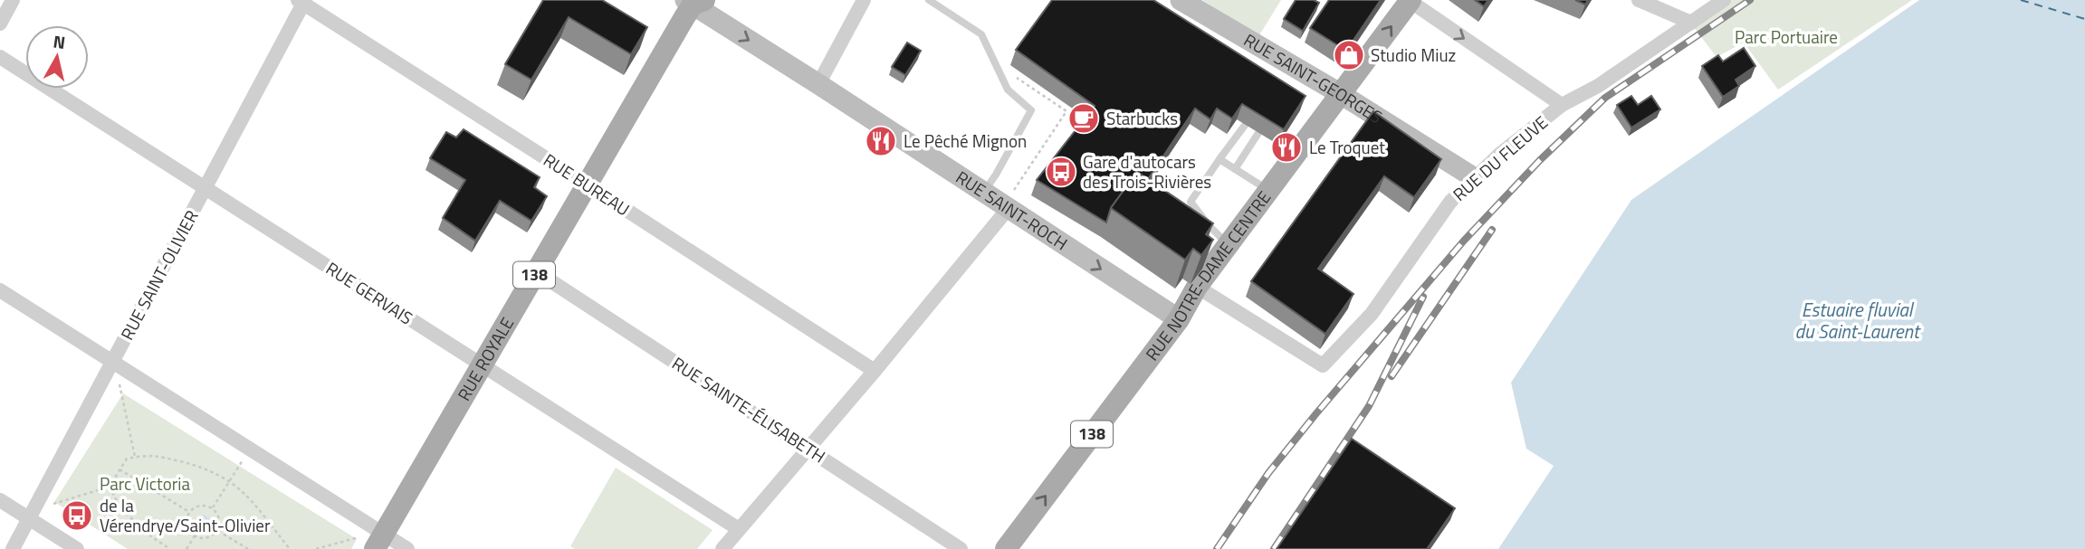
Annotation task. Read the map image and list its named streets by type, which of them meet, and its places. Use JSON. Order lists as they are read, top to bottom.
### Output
{
  "streets": {
    "main road": ["138", "RUE NOTRE-DAME CENTRE", "RUE ROYALE"],
    "street": [
      "RUE SAINT-GEORGES",
      "RUE DU FLEUVE",
      "RUE BUREAU",
      "RUE SAINT-ROCH",
      "RUE SAINT-OLIVIER",
      "RUE GERVAIS",
      "RUE SAINTE-ÉLISABETH"
    ]
  },
  "crossings": [
    ["RUE SAINT-GEORGES", "RUE DU FLEUVE"],
    ["RUE SAINT-GEORGES", "RUE NOTRE-DAME CENTRE"],
    ["RUE DU FLEUVE", "RUE NOTRE-DAME CENTRE"],
    ["RUE BUREAU", "RUE SAINT-OLIVIER"],
    ["RUE BUREAU", "RUE ROYALE"],
    ["RUE SAINT-ROCH", "RUE NOTRE-DAME CENTRE"],
    ["RUE SAINT-ROCH", "RUE ROYALE"],
    ["RUE SAINT-OLIVIER", "RUE GERVAIS"],
    ["RUE GERVAIS", "RUE ROYALE"],
    ["RUE ROYALE", "RUE SAINTE-ÉLISABETH"]
  ],
  "one_way": ["RUE SAINT-ROCH", "RUE NOTRE-DAME CENTRE"],
  "water": ["Estuaire fluvial du Saint-Laurent"],
  "parks": ["Parc Portuaire", "Parc Victoria"],
  "places": {
    "shop": ["Studio Miuz"],
    "cafe": ["Starbucks"],
    "restaurant": ["Le Pêché Mignon", "Le Troquet"],
    "bus stop": ["Gare d'autocars des Trois-Rivières", "de la Vérendrye/Saint-Olivier"]
  },
  "north": "top"
}
